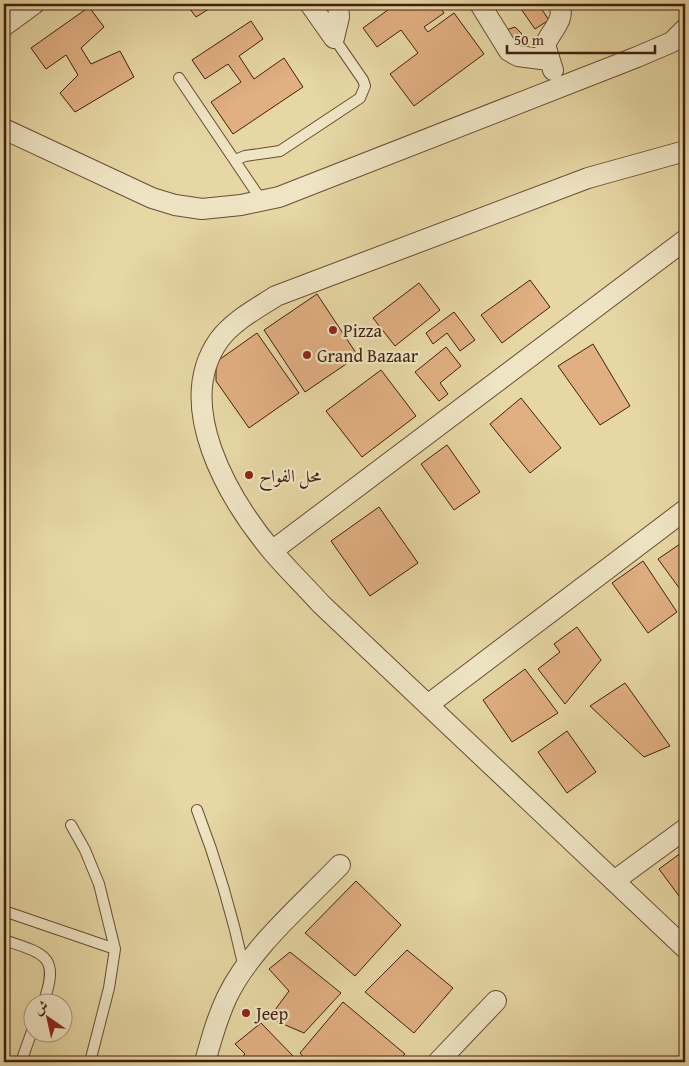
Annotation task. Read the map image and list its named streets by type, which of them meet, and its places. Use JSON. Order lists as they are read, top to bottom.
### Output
{
  "places": [
    "Pizza",
    "Grand Bazaar",
    "محل الفواح",
    "Jeep"
  ],
  "scale_bar": "50 m",
  "north": "top left"
}
